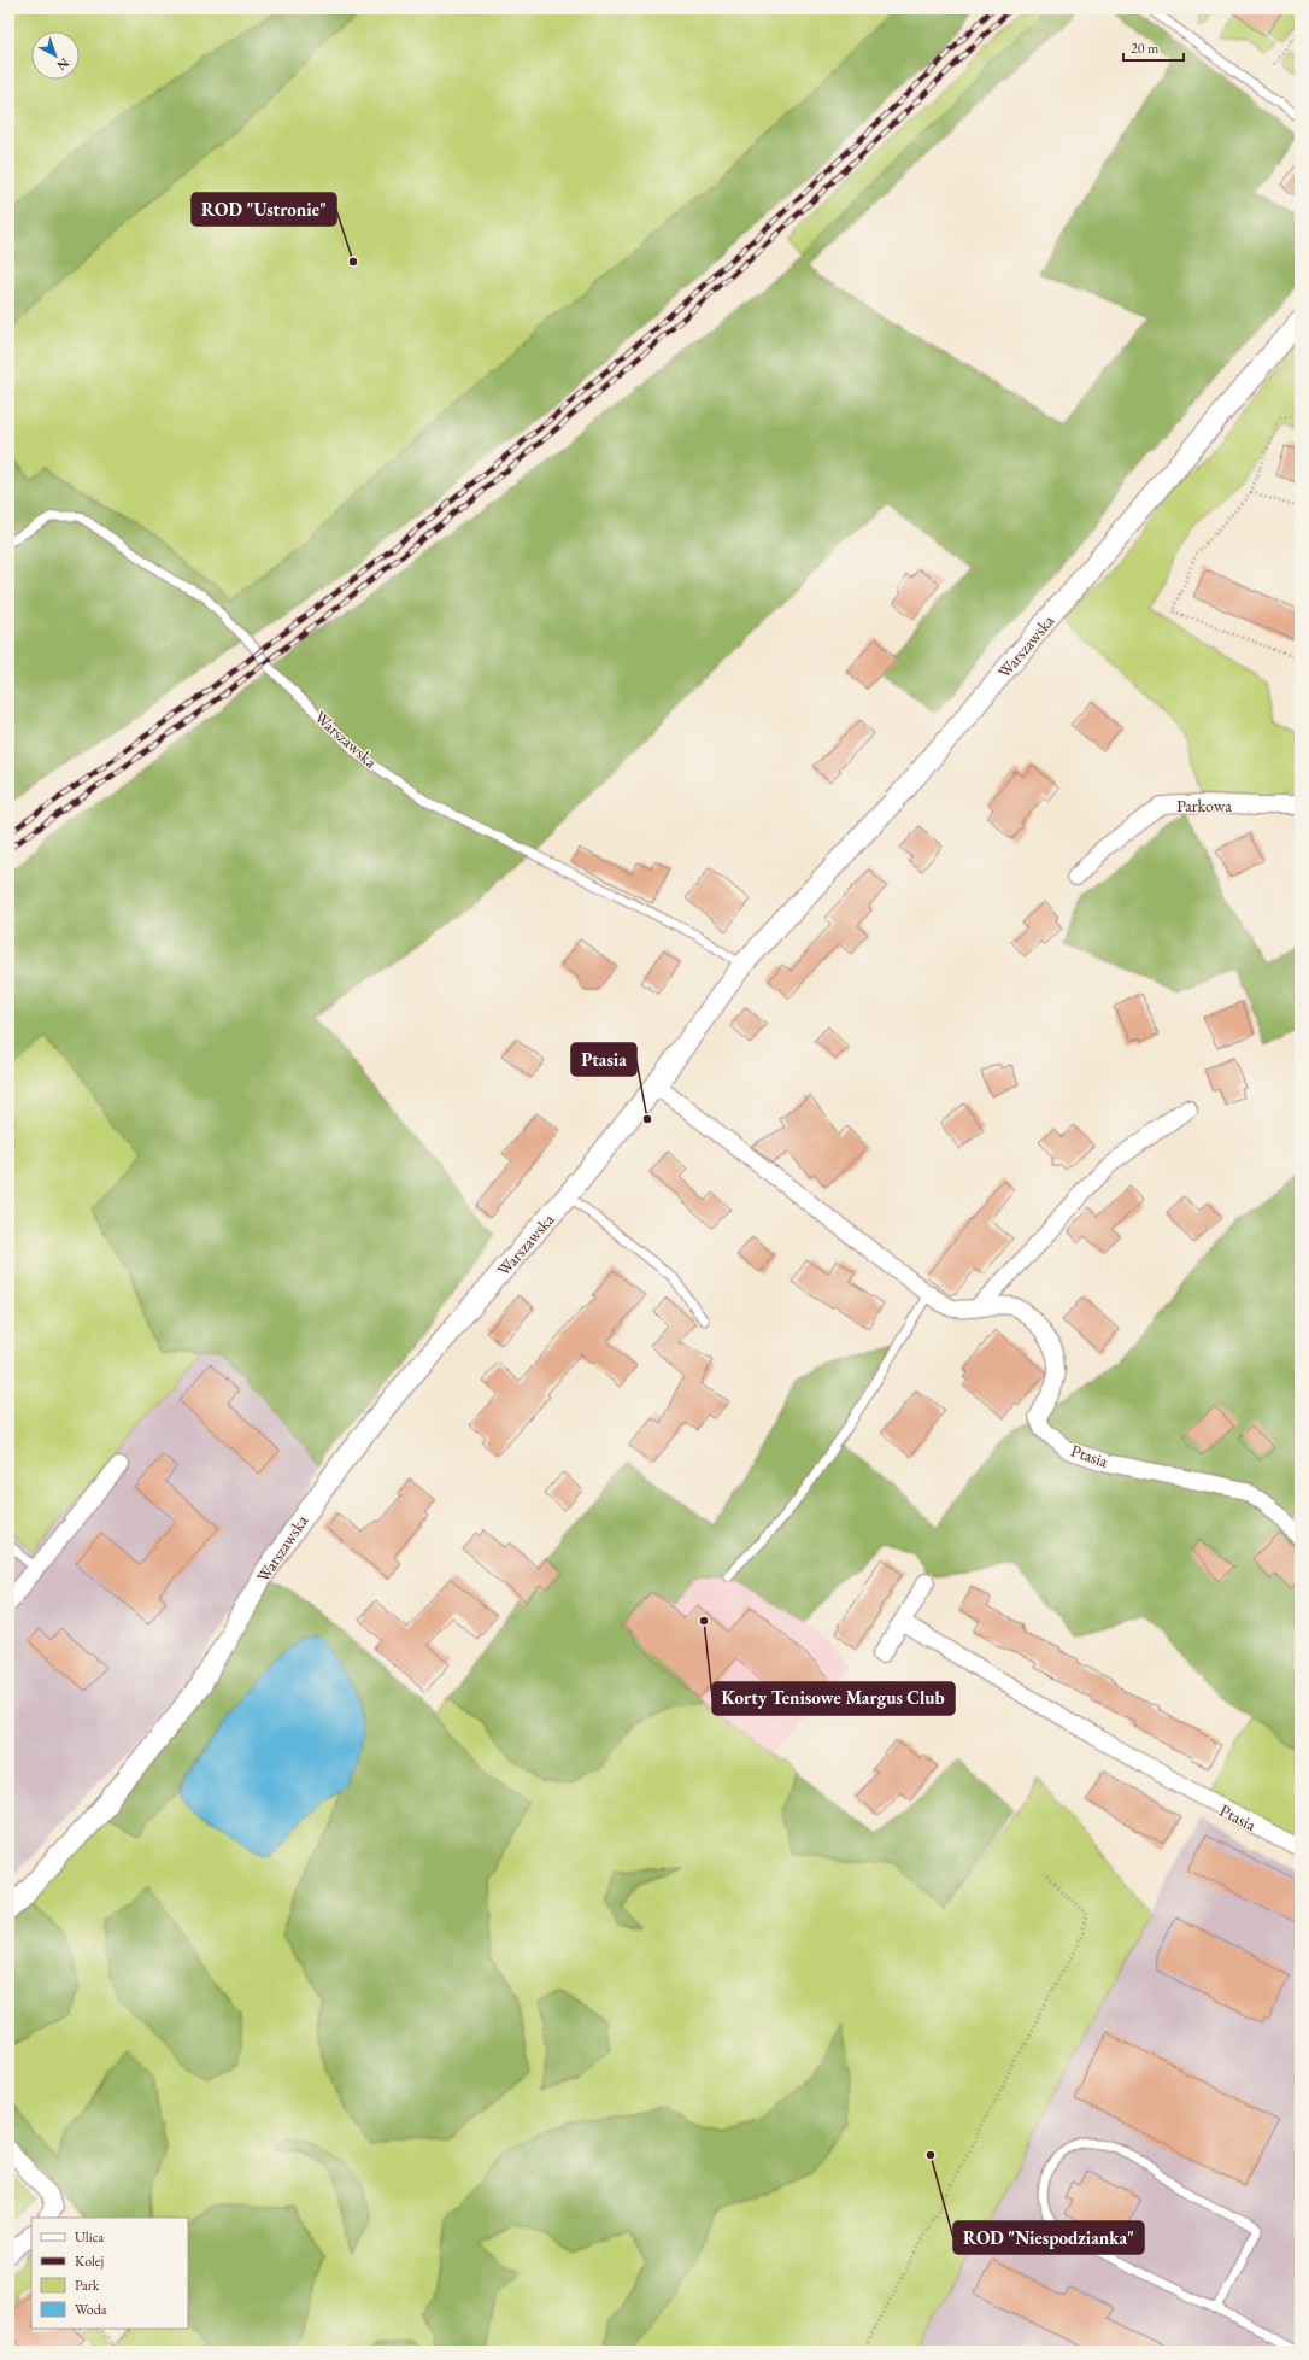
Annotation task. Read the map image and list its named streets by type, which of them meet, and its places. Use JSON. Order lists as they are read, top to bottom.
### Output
{
  "streets": {
    "street": ["Warszawska", "Parkowa", "Ptasia"]
  },
  "crossings": [
    ["Warszawska", "Ptasia"]
  ],
  "places": [
    "ROD \"Ustronie\"",
    "Ptasia",
    "Korty Tenisowe Margus Club",
    "ROD \"Niespodzianka\""
  ],
  "legend": [
    "Ulica",
    "Kolej",
    "Park",
    "Woda"
  ],
  "scale_bar": "20 m",
  "north": "bottom right"
}
